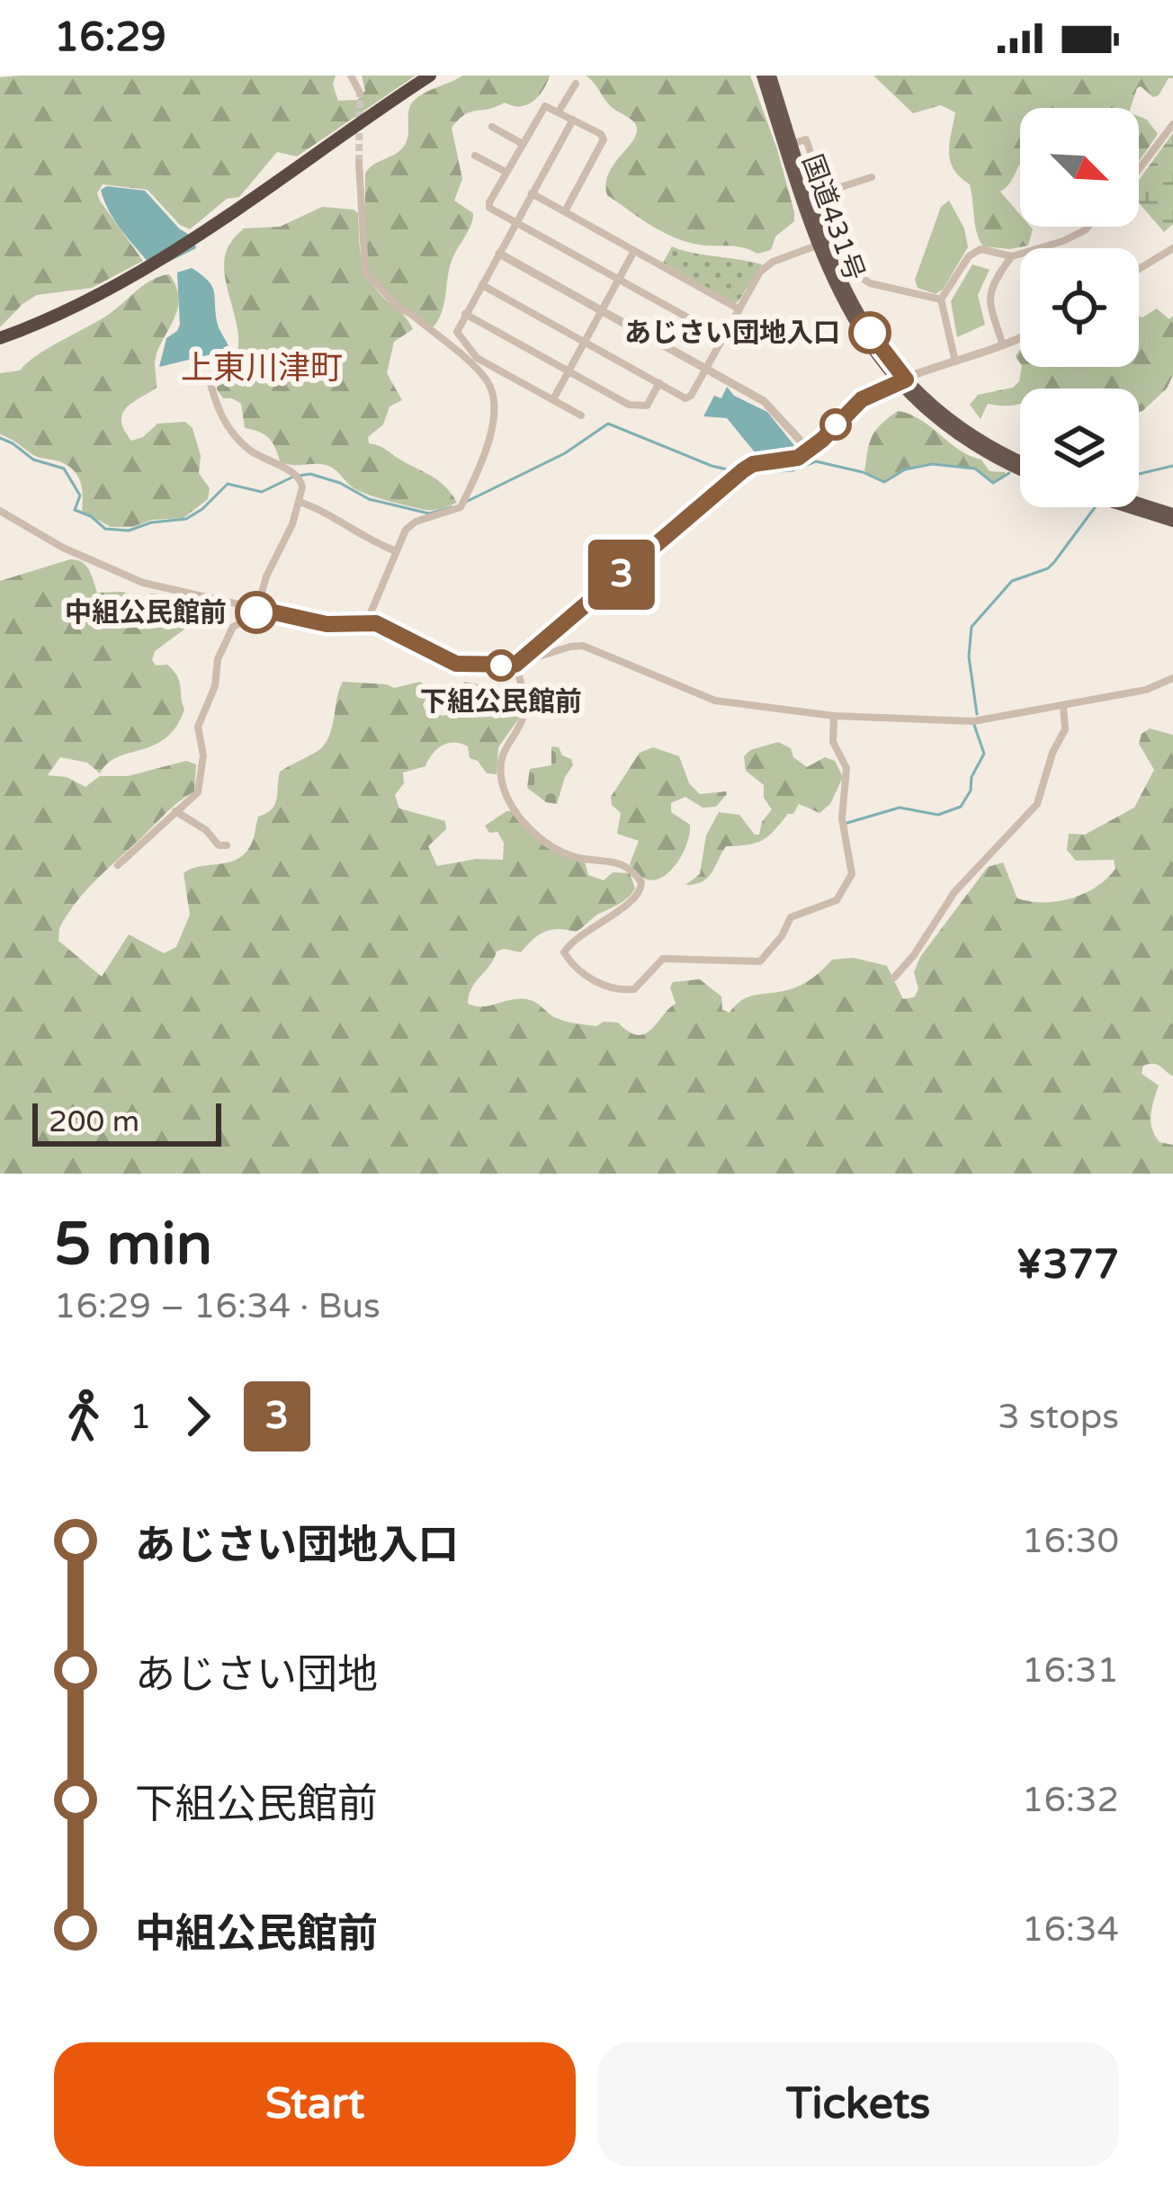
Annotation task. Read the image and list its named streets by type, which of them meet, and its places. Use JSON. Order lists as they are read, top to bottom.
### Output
{
  "streets": {
    "highway": ["国道431号"]
  },
  "districts": ["上東川津町"],
  "places": ["あじさい団地入口", "中組公民館前", "下組公民館前"],
  "lines": ["bus line 3"],
  "scale_bar": "200 m",
  "north": "bottom right",
  "page": {
    "status": "16:29",
    "on_map": "3",
    "scale": "200 m",
    "heading": ["5 min", "16:29 – 16:34 · Bus", "¥377"],
    "legs": ["1", "3", "3 stops"],
    "list": [
      {
        "name": "あじさい団地入口",
        "value": "16:30"
      },
      {
        "name": "あじさい団地",
        "value": "16:31"
      },
      {
        "name": "下組公民館前",
        "value": "16:32"
      },
      {
        "name": "中組公民館前",
        "value": "16:34"
      }
    ],
    "buttons": ["Start", "Tickets"]
  }
}
